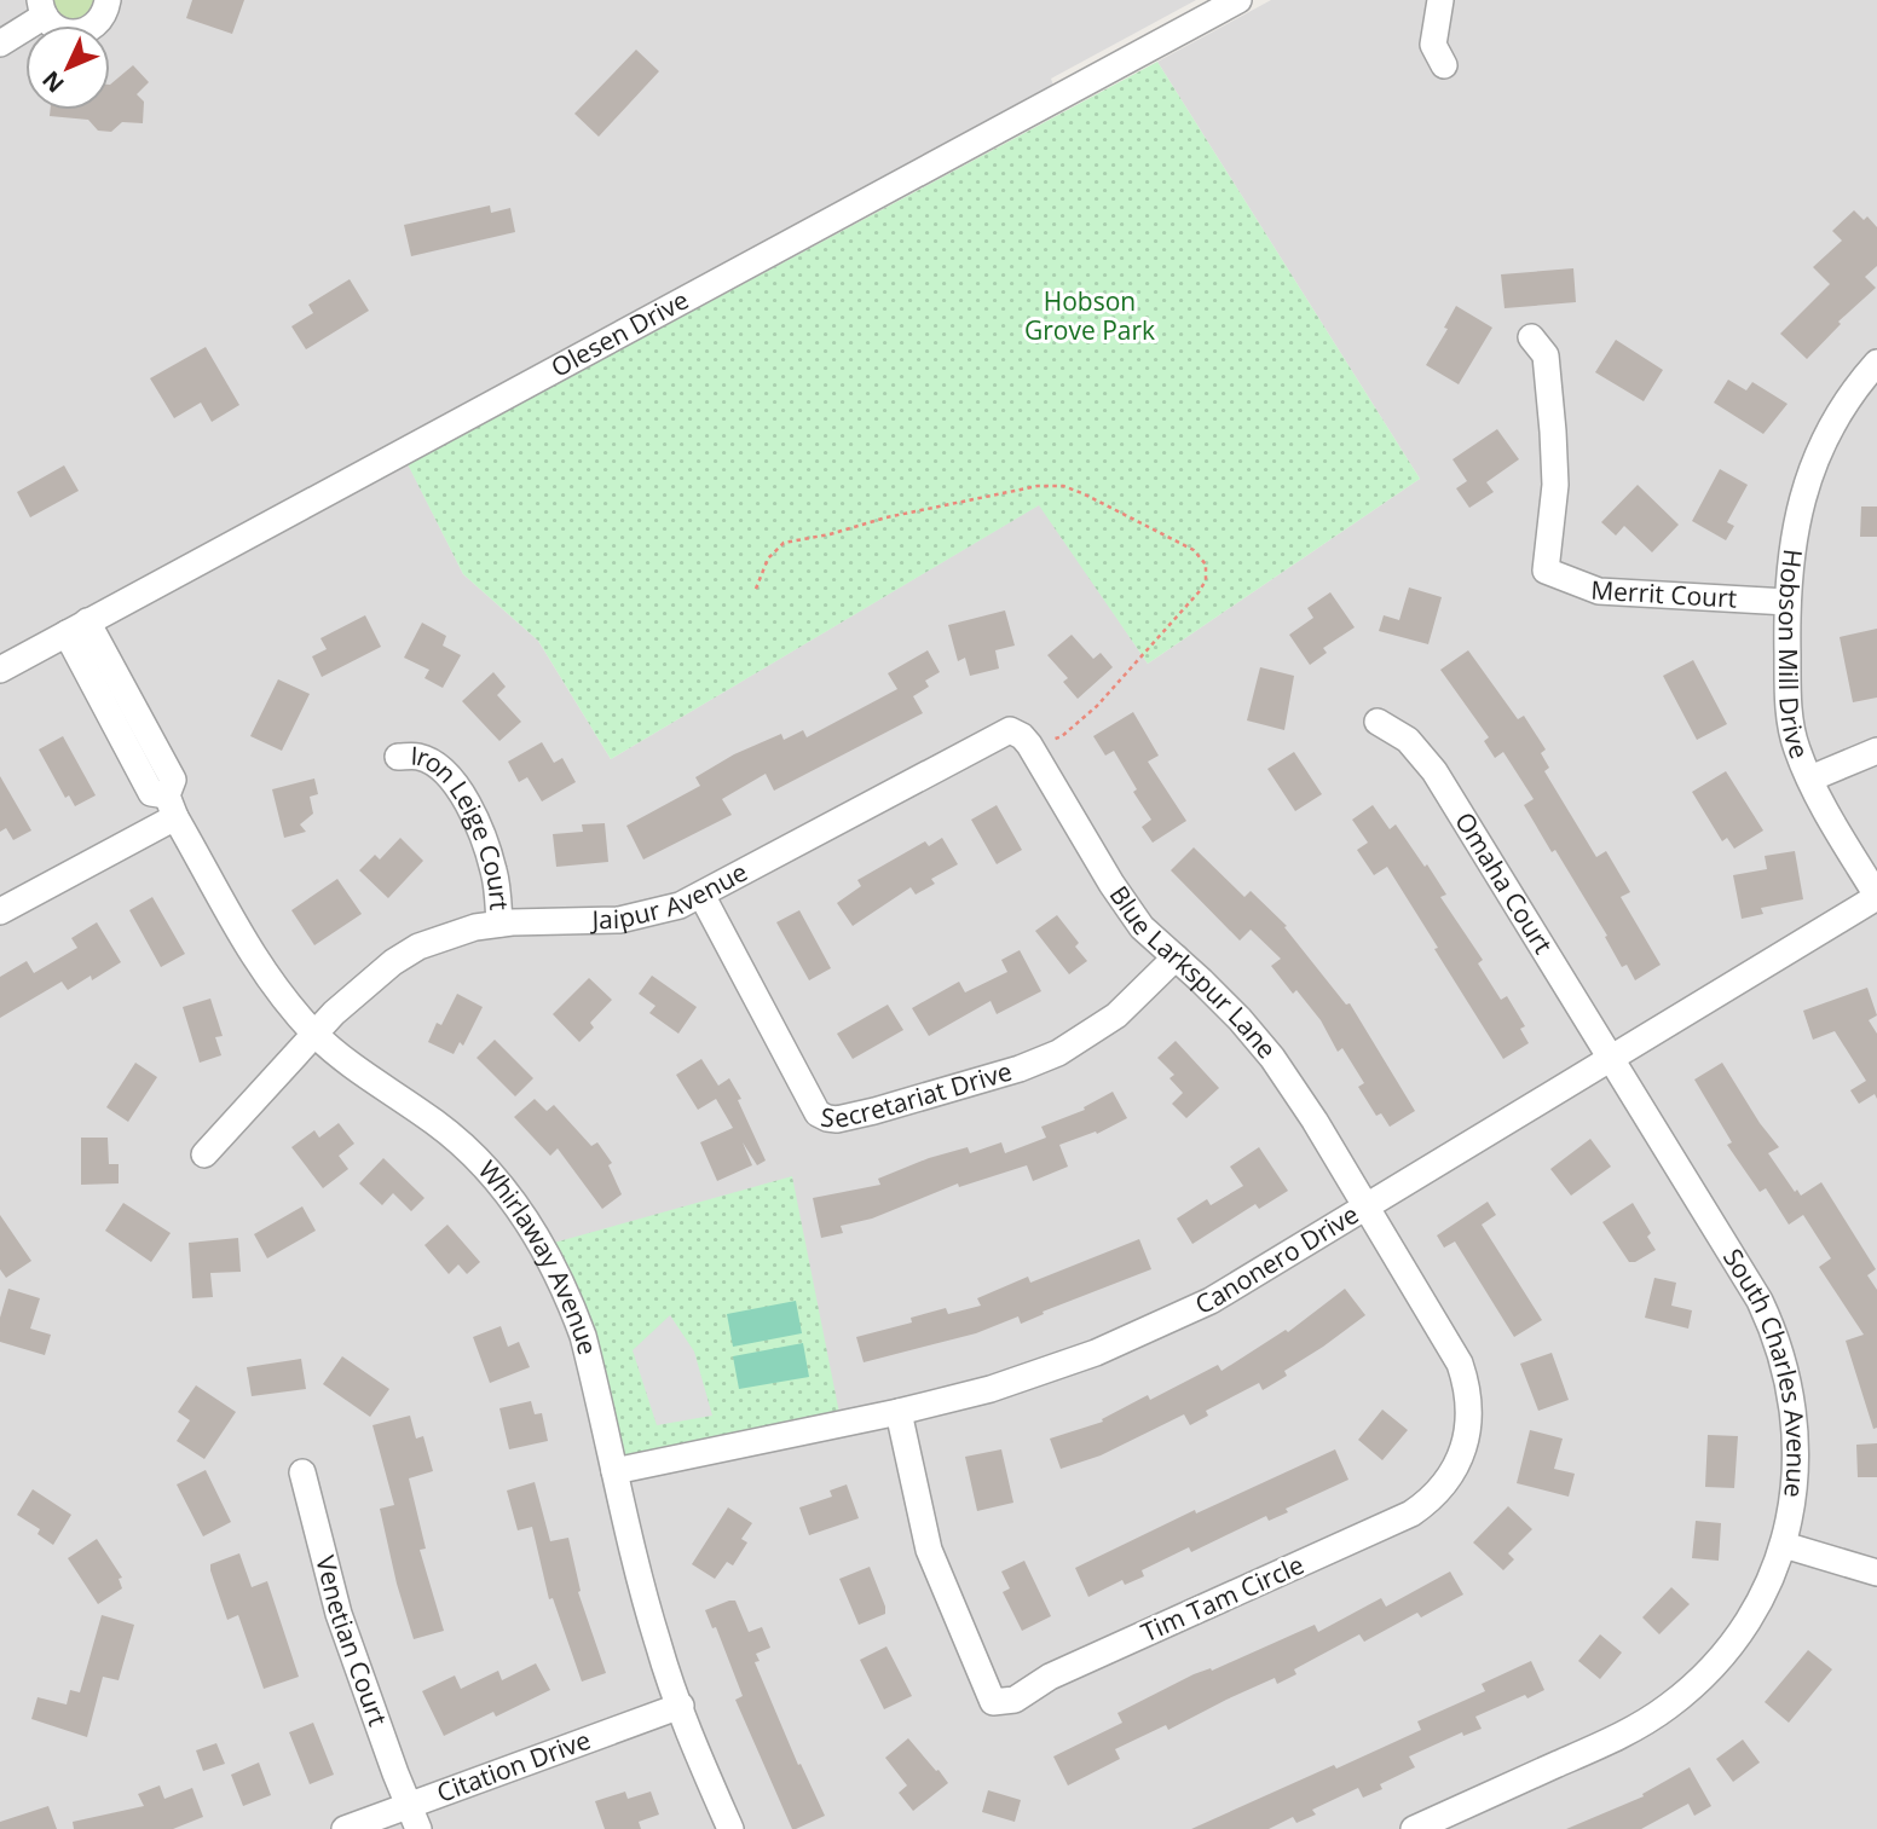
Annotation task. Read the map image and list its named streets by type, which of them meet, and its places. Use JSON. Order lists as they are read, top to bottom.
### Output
{
  "streets": {
    "street": [
      "Olesen Drive",
      "Merrit Court",
      "Hobson Mill Drive",
      "Iron Leige Court",
      "Omaha Court",
      "Jaipur Avenue",
      "Blue Larkspur Lane",
      "Secretariat Drive",
      "Canonero Drive",
      "Whirlaway Avenue",
      "South Charles Avenue",
      "Tim Tam Circle",
      "Venetian Court",
      "Citation Drive"
    ]
  },
  "crossings": [
    ["Olesen Drive", "Whirlaway Avenue"],
    ["Merrit Court", "Hobson Mill Drive"],
    ["Hobson Mill Drive", "Canonero Drive"],
    ["Iron Leige Court", "Jaipur Avenue"],
    ["Omaha Court", "Canonero Drive"],
    ["Omaha Court", "South Charles Avenue"],
    ["Jaipur Avenue", "Blue Larkspur Lane"],
    ["Jaipur Avenue", "Secretariat Drive"],
    ["Jaipur Avenue", "Whirlaway Avenue"],
    ["Blue Larkspur Lane", "Secretariat Drive"],
    ["Blue Larkspur Lane", "Canonero Drive"],
    ["Blue Larkspur Lane", "Tim Tam Circle"],
    ["Canonero Drive", "Whirlaway Avenue"],
    ["Canonero Drive", "South Charles Avenue"],
    ["Canonero Drive", "Tim Tam Circle"],
    ["Whirlaway Avenue", "Citation Drive"],
    ["Venetian Court", "Citation Drive"]
  ],
  "parks": ["Hobson Grove Park"],
  "north": "bottom left"
}
